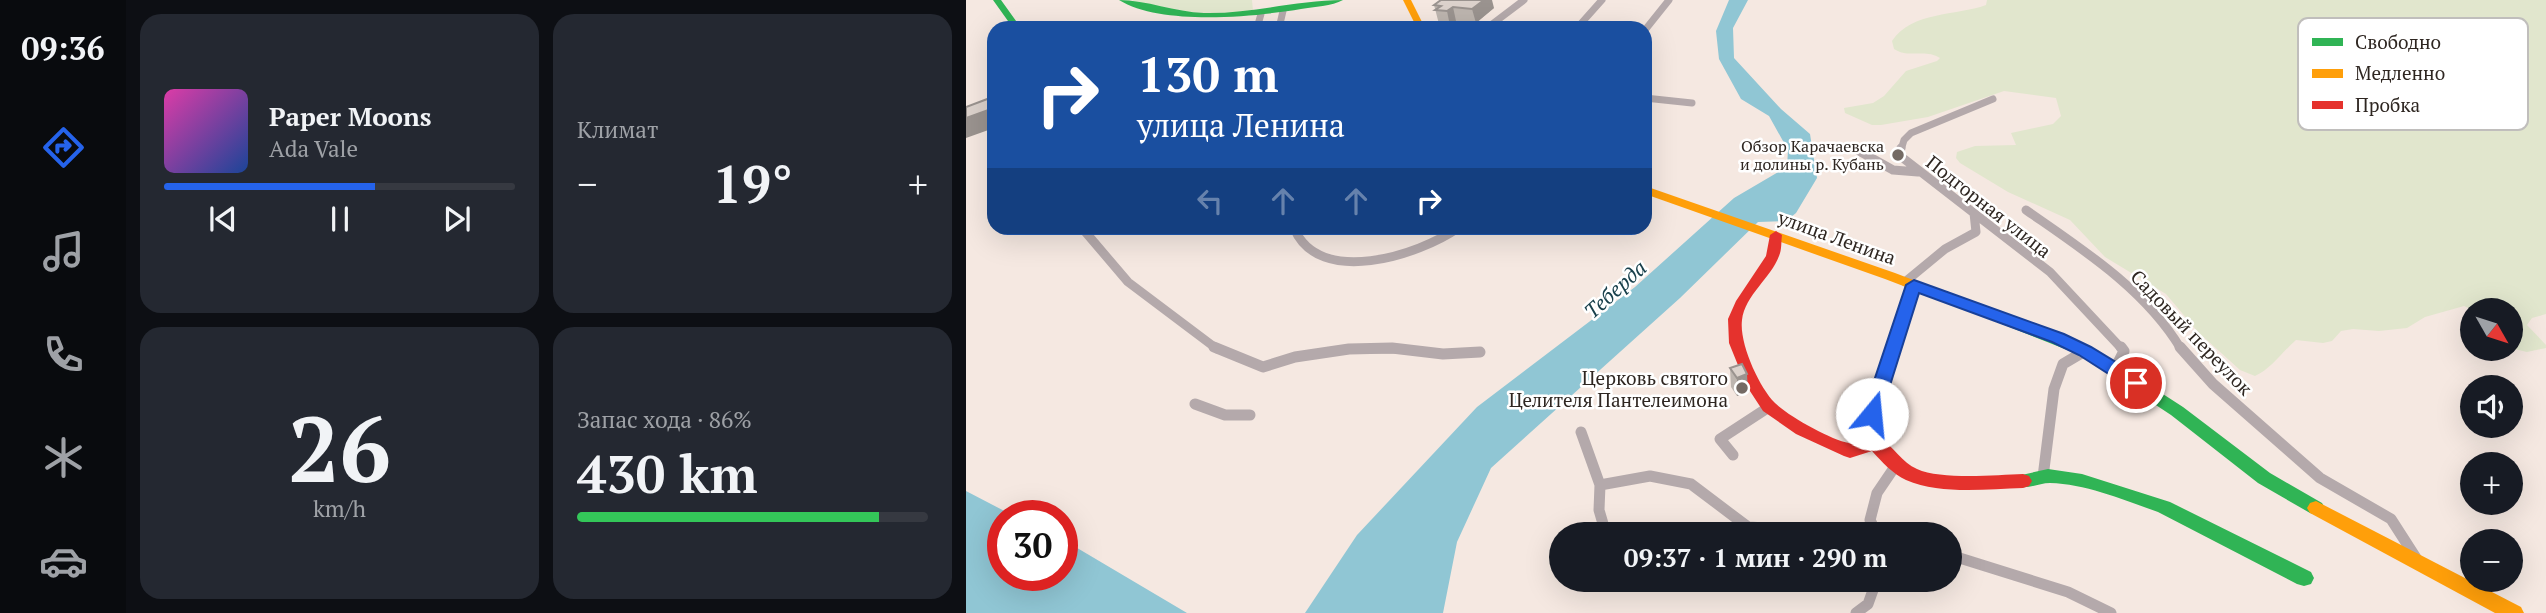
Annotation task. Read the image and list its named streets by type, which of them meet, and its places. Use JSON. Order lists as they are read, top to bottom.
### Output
{
  "streets": {
    "street": ["Подгорная улица", "улица Ленина", "Садовый переулок"]
  },
  "crossings": [
    ["Подгорная улица", "улица Ленина"],
    ["улица Ленина", "Садовый переулок"]
  ],
  "water": ["Теберда"],
  "places": ["Обзор Карачаевска и долины р. Кубань", "Церковь святого Целителя Пантелеимона"],
  "legend": ["Свободно", "Медленно", "Пробка"],
  "north": "bottom right",
  "page": {
    "tabs": "09:36",
    "tile": [
      "Климат",
      ["26", "km/h"],
      ["Запас хода · 86%", "430 km"]
    ],
    "turn": ["130 m", "улица Ленина"],
    "song": ["Paper Moons", "Ada Vale"],
    "heat": ["−", "19°", "+"],
    "map_buttons": ["+", "−"],
    "limit": "30",
    "trip": "09:37 · 1 мин · 290 m"
  }
}
